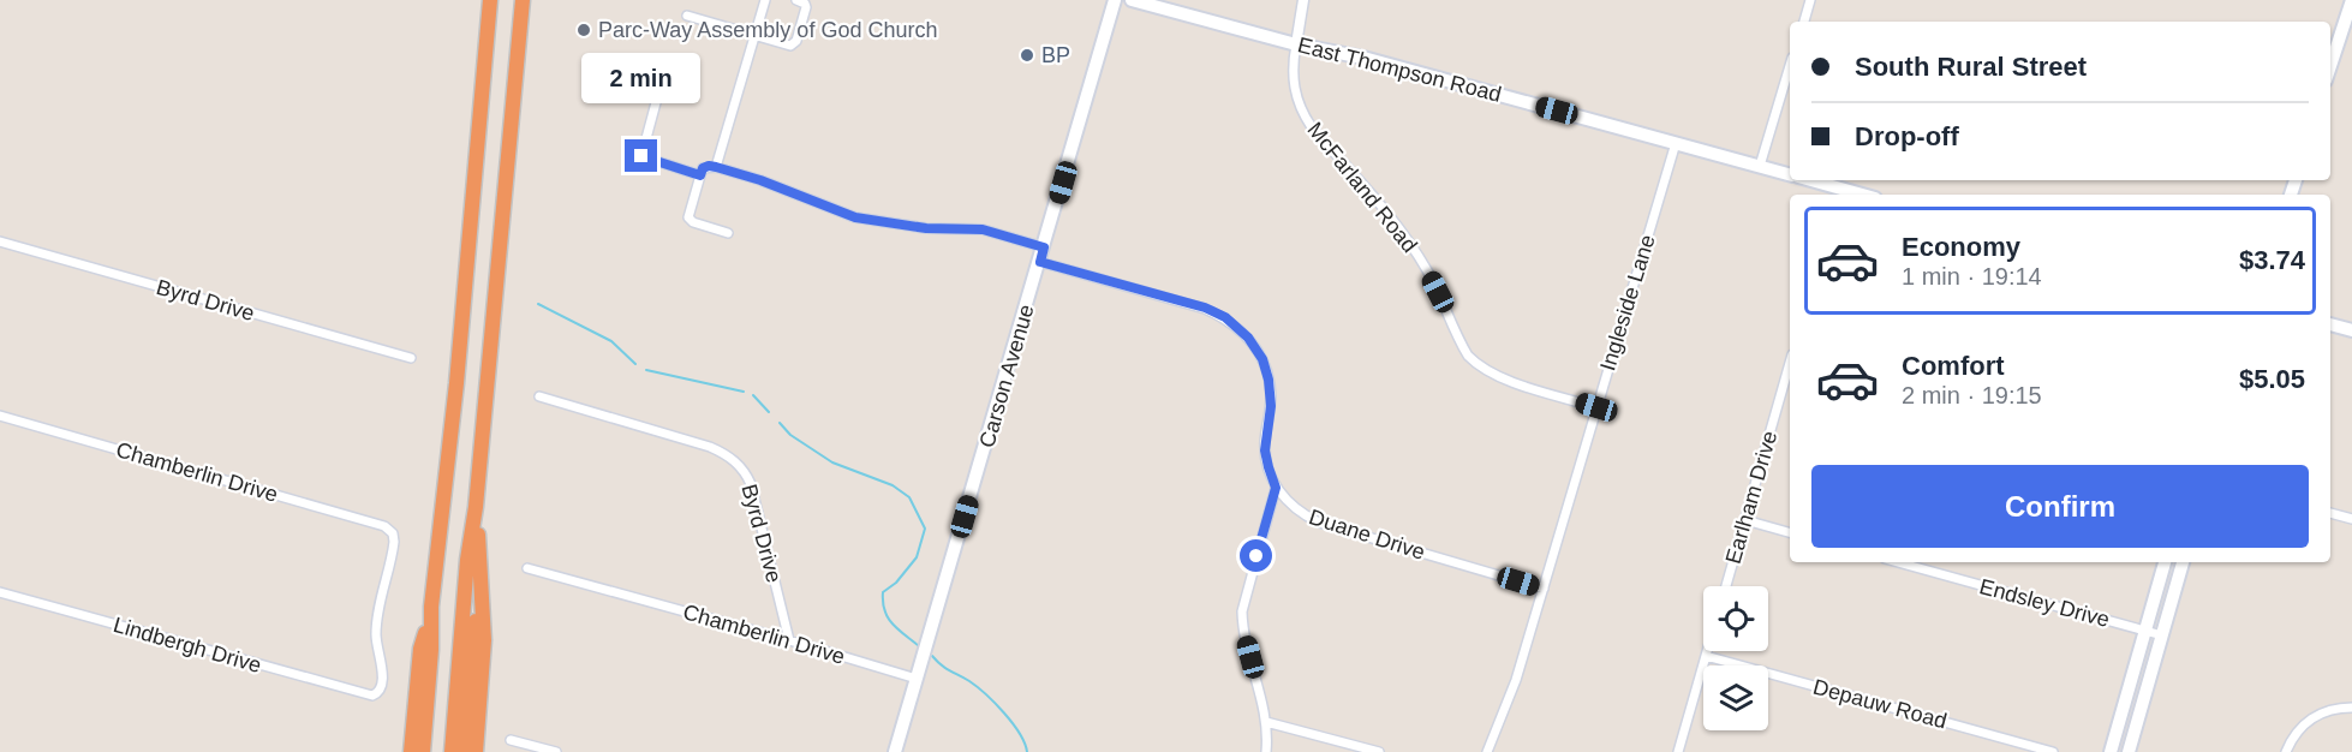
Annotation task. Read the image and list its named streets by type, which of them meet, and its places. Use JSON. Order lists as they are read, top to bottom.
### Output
{
  "streets": {
    "main road": ["East Thompson Road", "Carson Avenue"],
    "street": [
      "McFarland Road",
      "Byrd Drive",
      "Ingleside Lane",
      "Chamberlin Drive",
      "Earlham Drive",
      "Duane Drive",
      "Endsley Drive",
      "Lindbergh Drive",
      "Depauw Road"
    ]
  },
  "crossings": [
    ["East Thompson Road", "McFarland Road"],
    ["East Thompson Road", "Ingleside Lane"],
    ["McFarland Road", "Ingleside Lane"],
    ["Byrd Drive", "Chamberlin Drive"],
    ["Ingleside Lane", "Duane Drive"],
    ["Carson Avenue", "Chamberlin Drive"],
    ["Carson Avenue", "Duane Drive"],
    ["Chamberlin Drive", "Lindbergh Drive"]
  ],
  "places": ["Parc-Way Assembly of God Church", "BP"],
  "page": {
    "banner": ["South Rural Street", "Drop-off"],
    "bubble": "2 min",
    "list": [
      {
        "name": "Economy",
        "note": "1 min · 19:14",
        "value": "$3.74"
      },
      {
        "name": "Comfort",
        "note": "2 min · 19:15",
        "value": "$5.05"
      }
    ],
    "buttons": "Confirm"
  }
}
